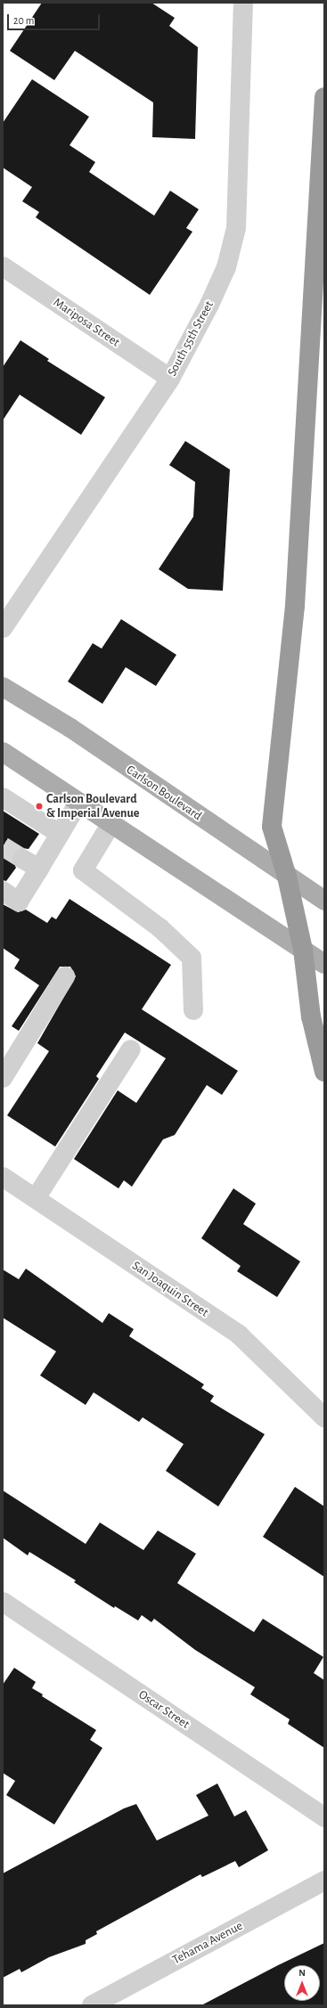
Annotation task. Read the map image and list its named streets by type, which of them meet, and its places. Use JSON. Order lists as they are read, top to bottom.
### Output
{
  "streets": {
    "main road": ["Carlson Boulevard"],
    "street": [
      "Mariposa Street",
      "South 55th Street",
      "San Joaquin Street",
      "Oscar Street",
      "Tehama Avenue"
    ]
  },
  "crossings": [
    ["Mariposa Street", "South 55th Street"]
  ],
  "places": ["Carlson Boulevard & Imperial Avenue"],
  "scale_bar": "20 m",
  "north": "top"
}
